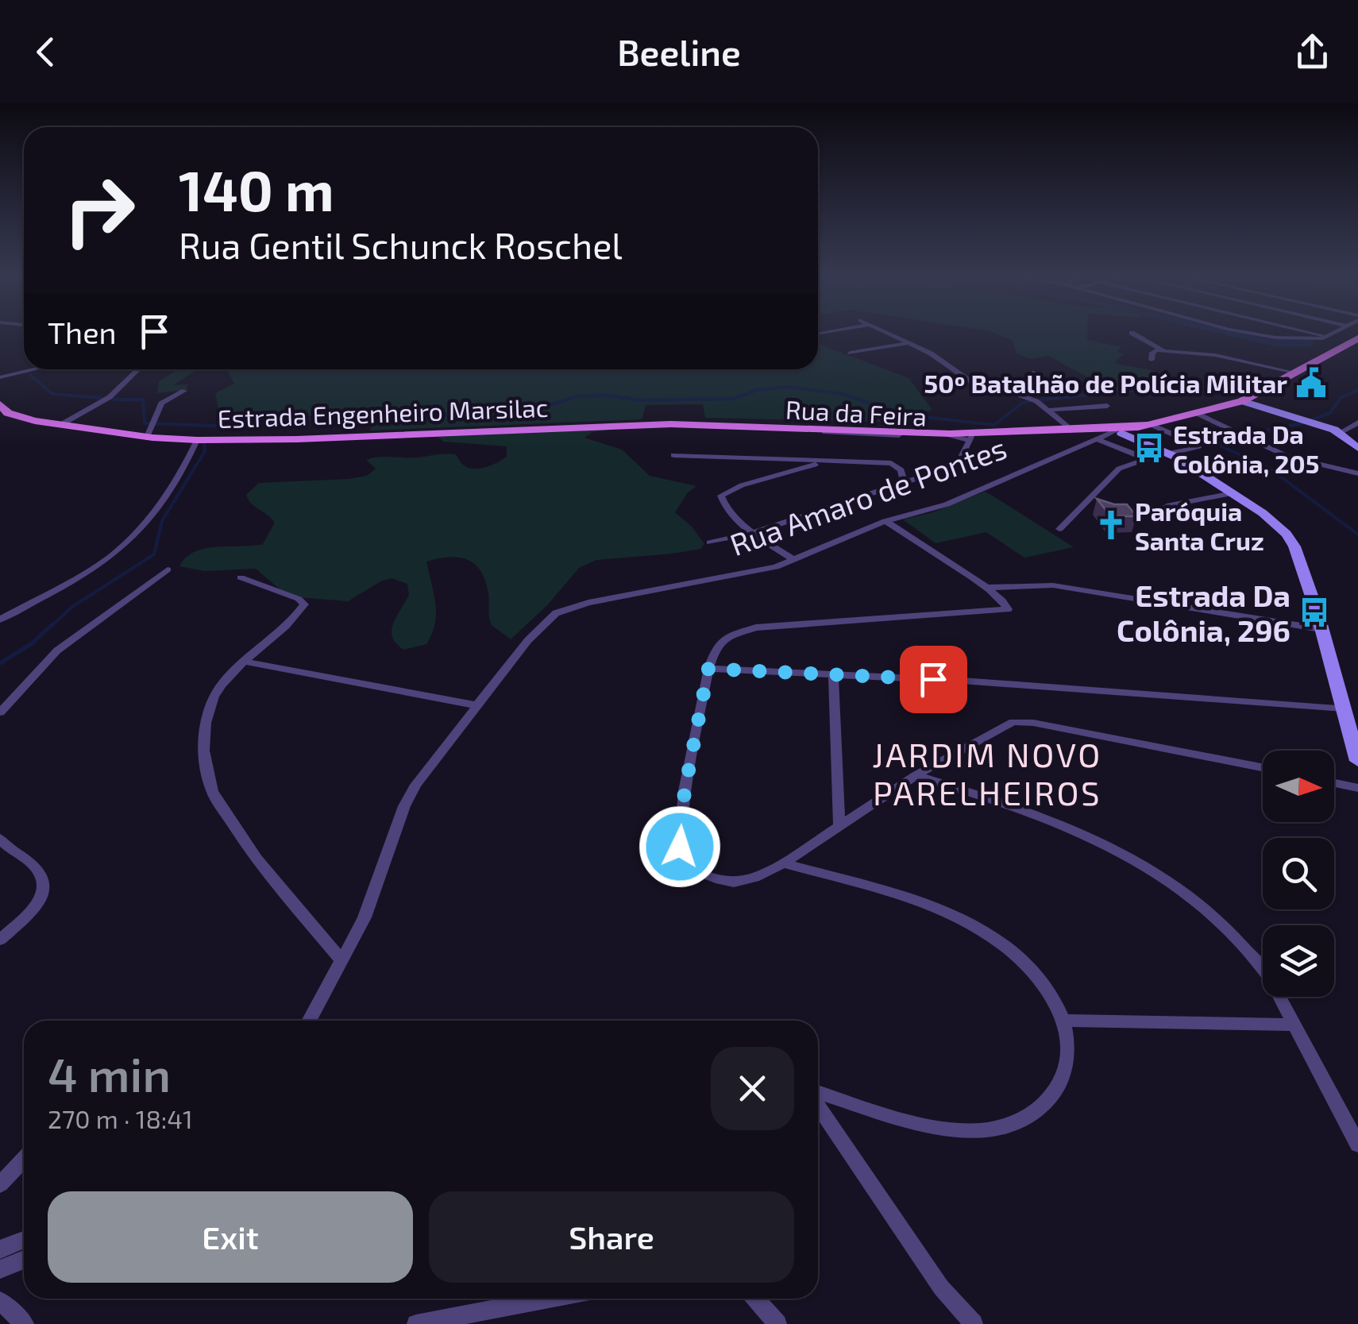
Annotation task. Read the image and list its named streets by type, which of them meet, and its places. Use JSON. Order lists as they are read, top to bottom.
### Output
{
  "streets": {
    "main road": ["Estrada Engenheiro Marsilac"],
    "street": ["Rua Amaro de Pontes"]
  },
  "crossings": [
    ["Estrada Engenheiro Marsilac", "Rua Amaro de Pontes"]
  ],
  "districts": ["JARDIM NOVO PARELHEIROS"],
  "places": {
    "public building": ["50º Batalhão de Polícia Militar"],
    "bus stop": ["Estrada Da Colônia, 205", "Estrada Da Colônia, 296"],
    "church": ["Paróquia Santa Cruz"]
  },
  "north": "right",
  "page": {
    "header": "Beeline",
    "turn": ["140 m", "Rua Gentil Schunck Roschel"],
    "then": "Then",
    "heading": ["4 min", "270 m · 18:41"],
    "buttons": ["Exit", "Share"]
  }
}
